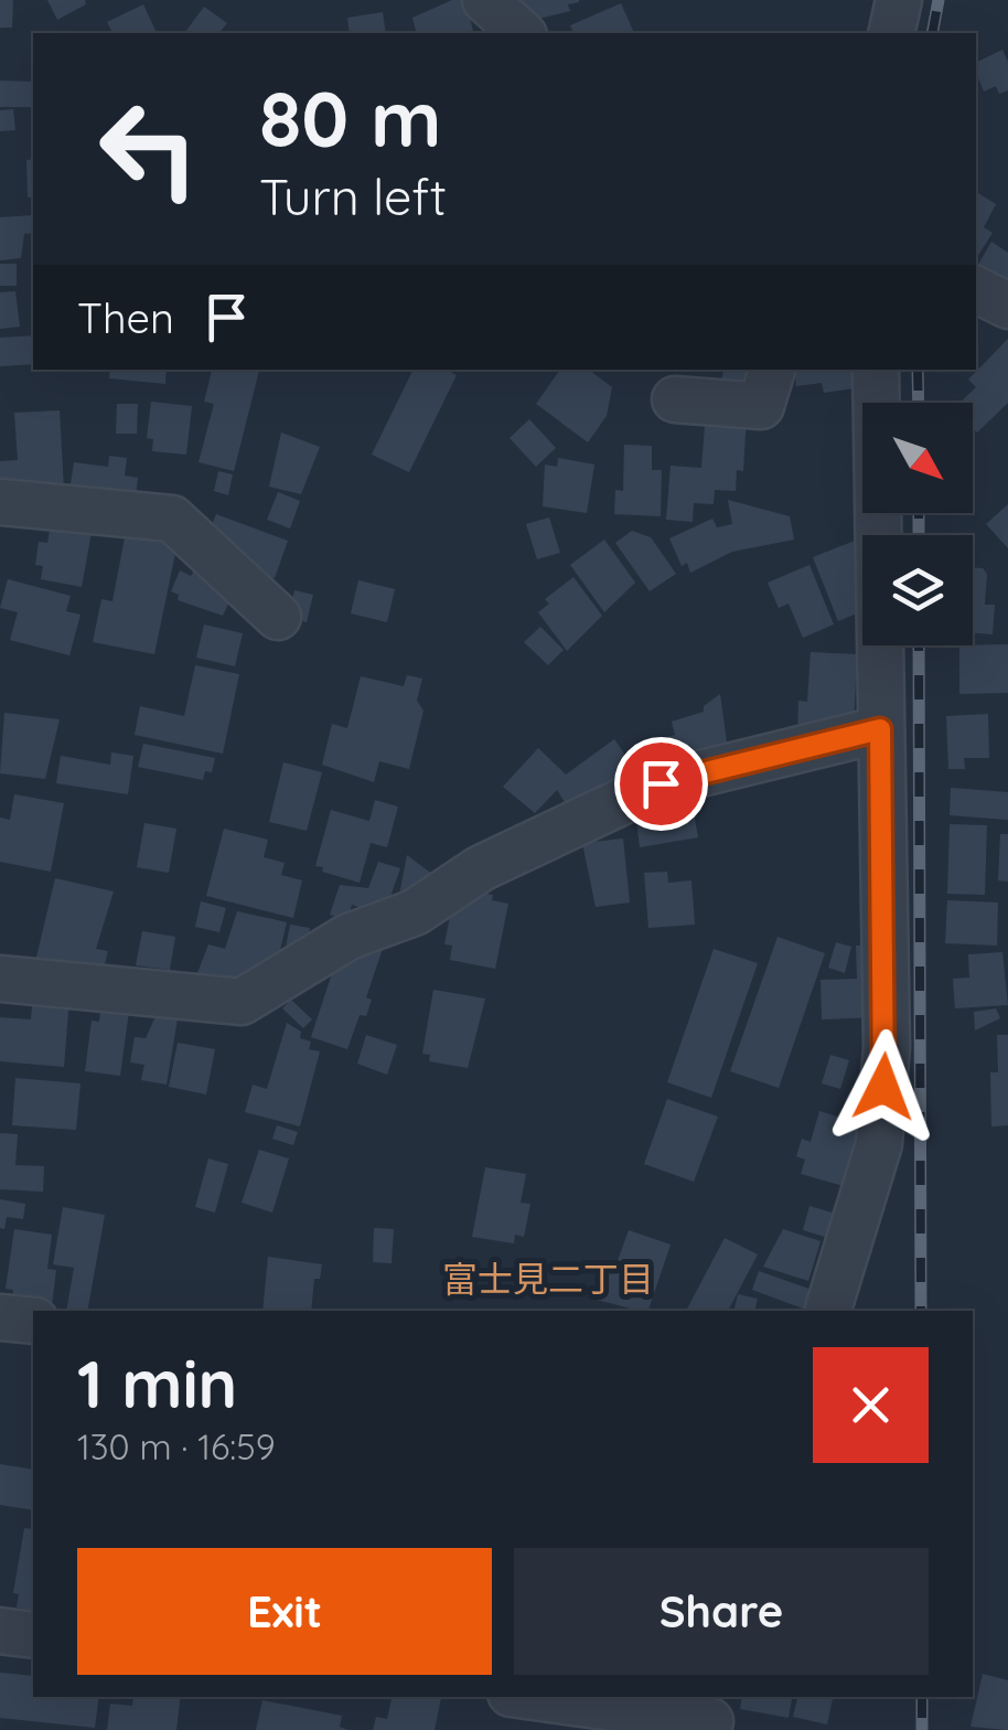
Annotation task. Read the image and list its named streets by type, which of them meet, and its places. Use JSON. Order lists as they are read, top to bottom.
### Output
{
  "districts": ["富士見二丁目"],
  "north": "bottom right",
  "page": {
    "turn": ["80 m", "Turn left"],
    "then": "Then",
    "heading": ["1 min", "130 m · 16:59"],
    "buttons": ["Exit", "Share"]
  }
}
